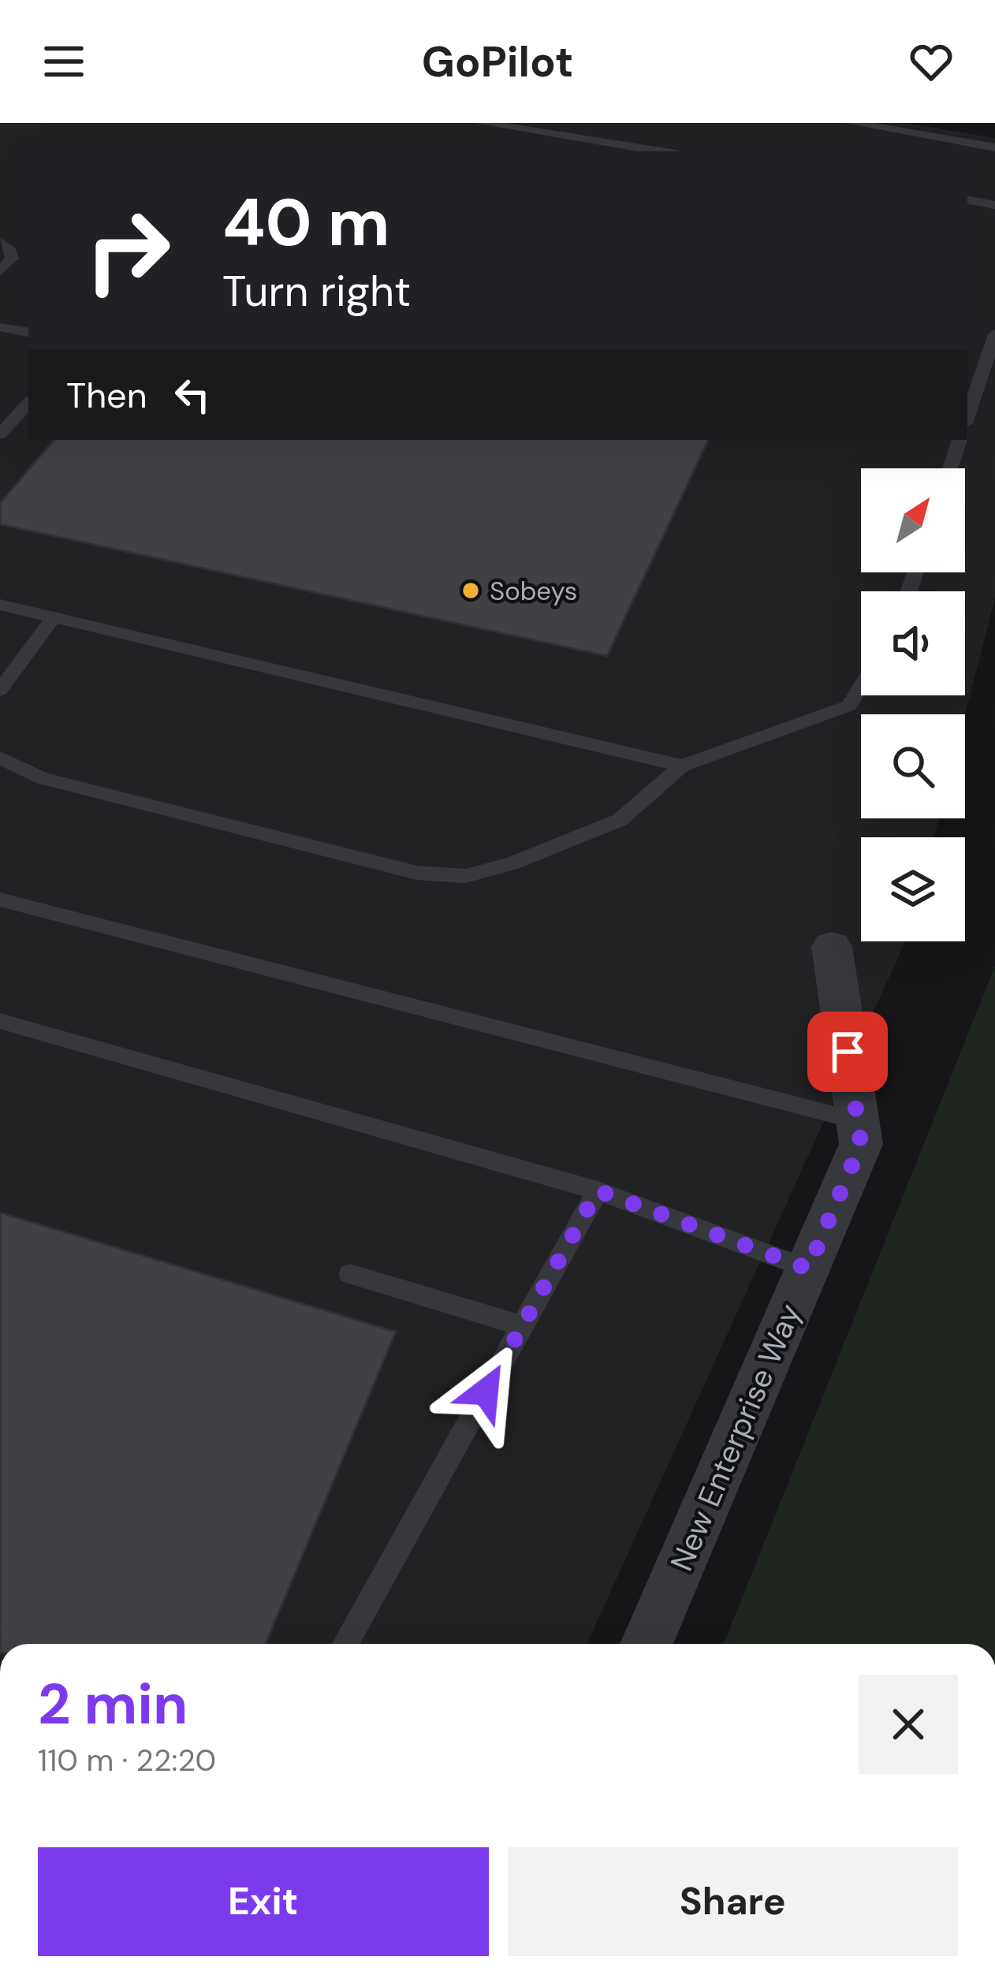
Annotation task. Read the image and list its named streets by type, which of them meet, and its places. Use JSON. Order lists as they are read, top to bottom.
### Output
{
  "streets": {
    "street": ["New Enterprise Way"]
  },
  "places": ["Sobeys"],
  "north": "top right",
  "page": {
    "header": "GoPilot",
    "turn": ["40 m", "Turn right"],
    "then": "Then",
    "heading": ["2 min", "110 m · 22:20"],
    "buttons": ["Exit", "Share"]
  }
}
